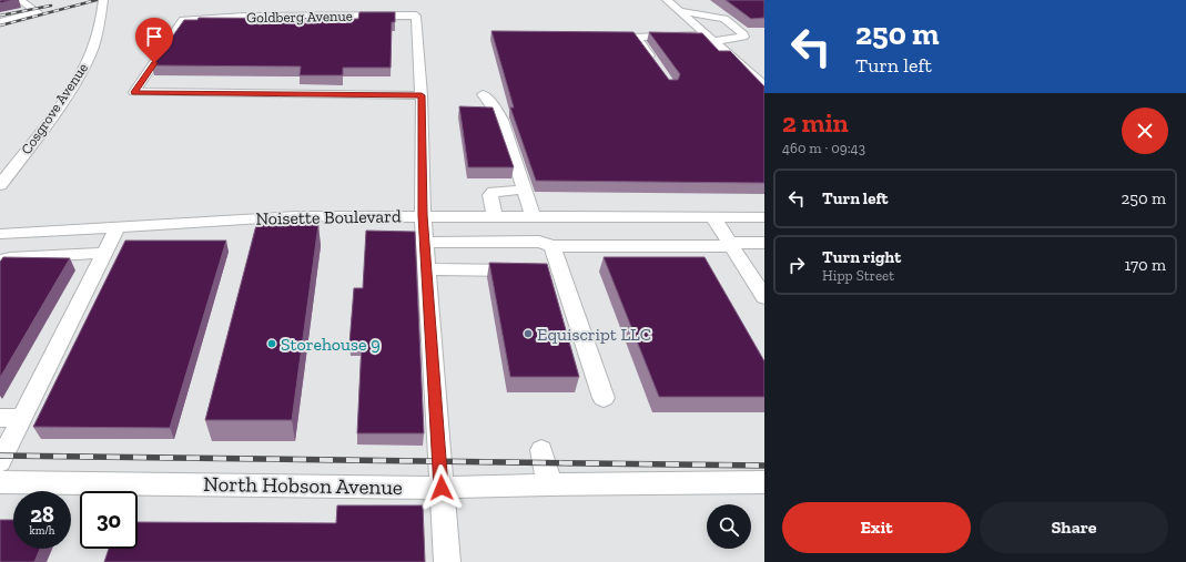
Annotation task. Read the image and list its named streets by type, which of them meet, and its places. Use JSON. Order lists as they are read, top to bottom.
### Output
{
  "streets": {
    "street": [
      "Goldberg Avenue",
      "Cosgrove Avenue",
      "Noisette Boulevard",
      "North Hobson Avenue"
    ]
  },
  "places": ["Equiscript LLC", "Storehouse 9"],
  "page": {
    "turn": ["250 m", "Turn left"],
    "heading": ["2 min", "460 m · 09:43"],
    "list": [
      {
        "name": "Turn left",
        "value": "250 m"
      },
      {
        "name": "Turn right",
        "note": "Hipp Street",
        "value": "170 m"
      }
    ],
    "speed": "28 km/h",
    "limit": "30",
    "buttons": ["Exit", "Share"]
  }
}
